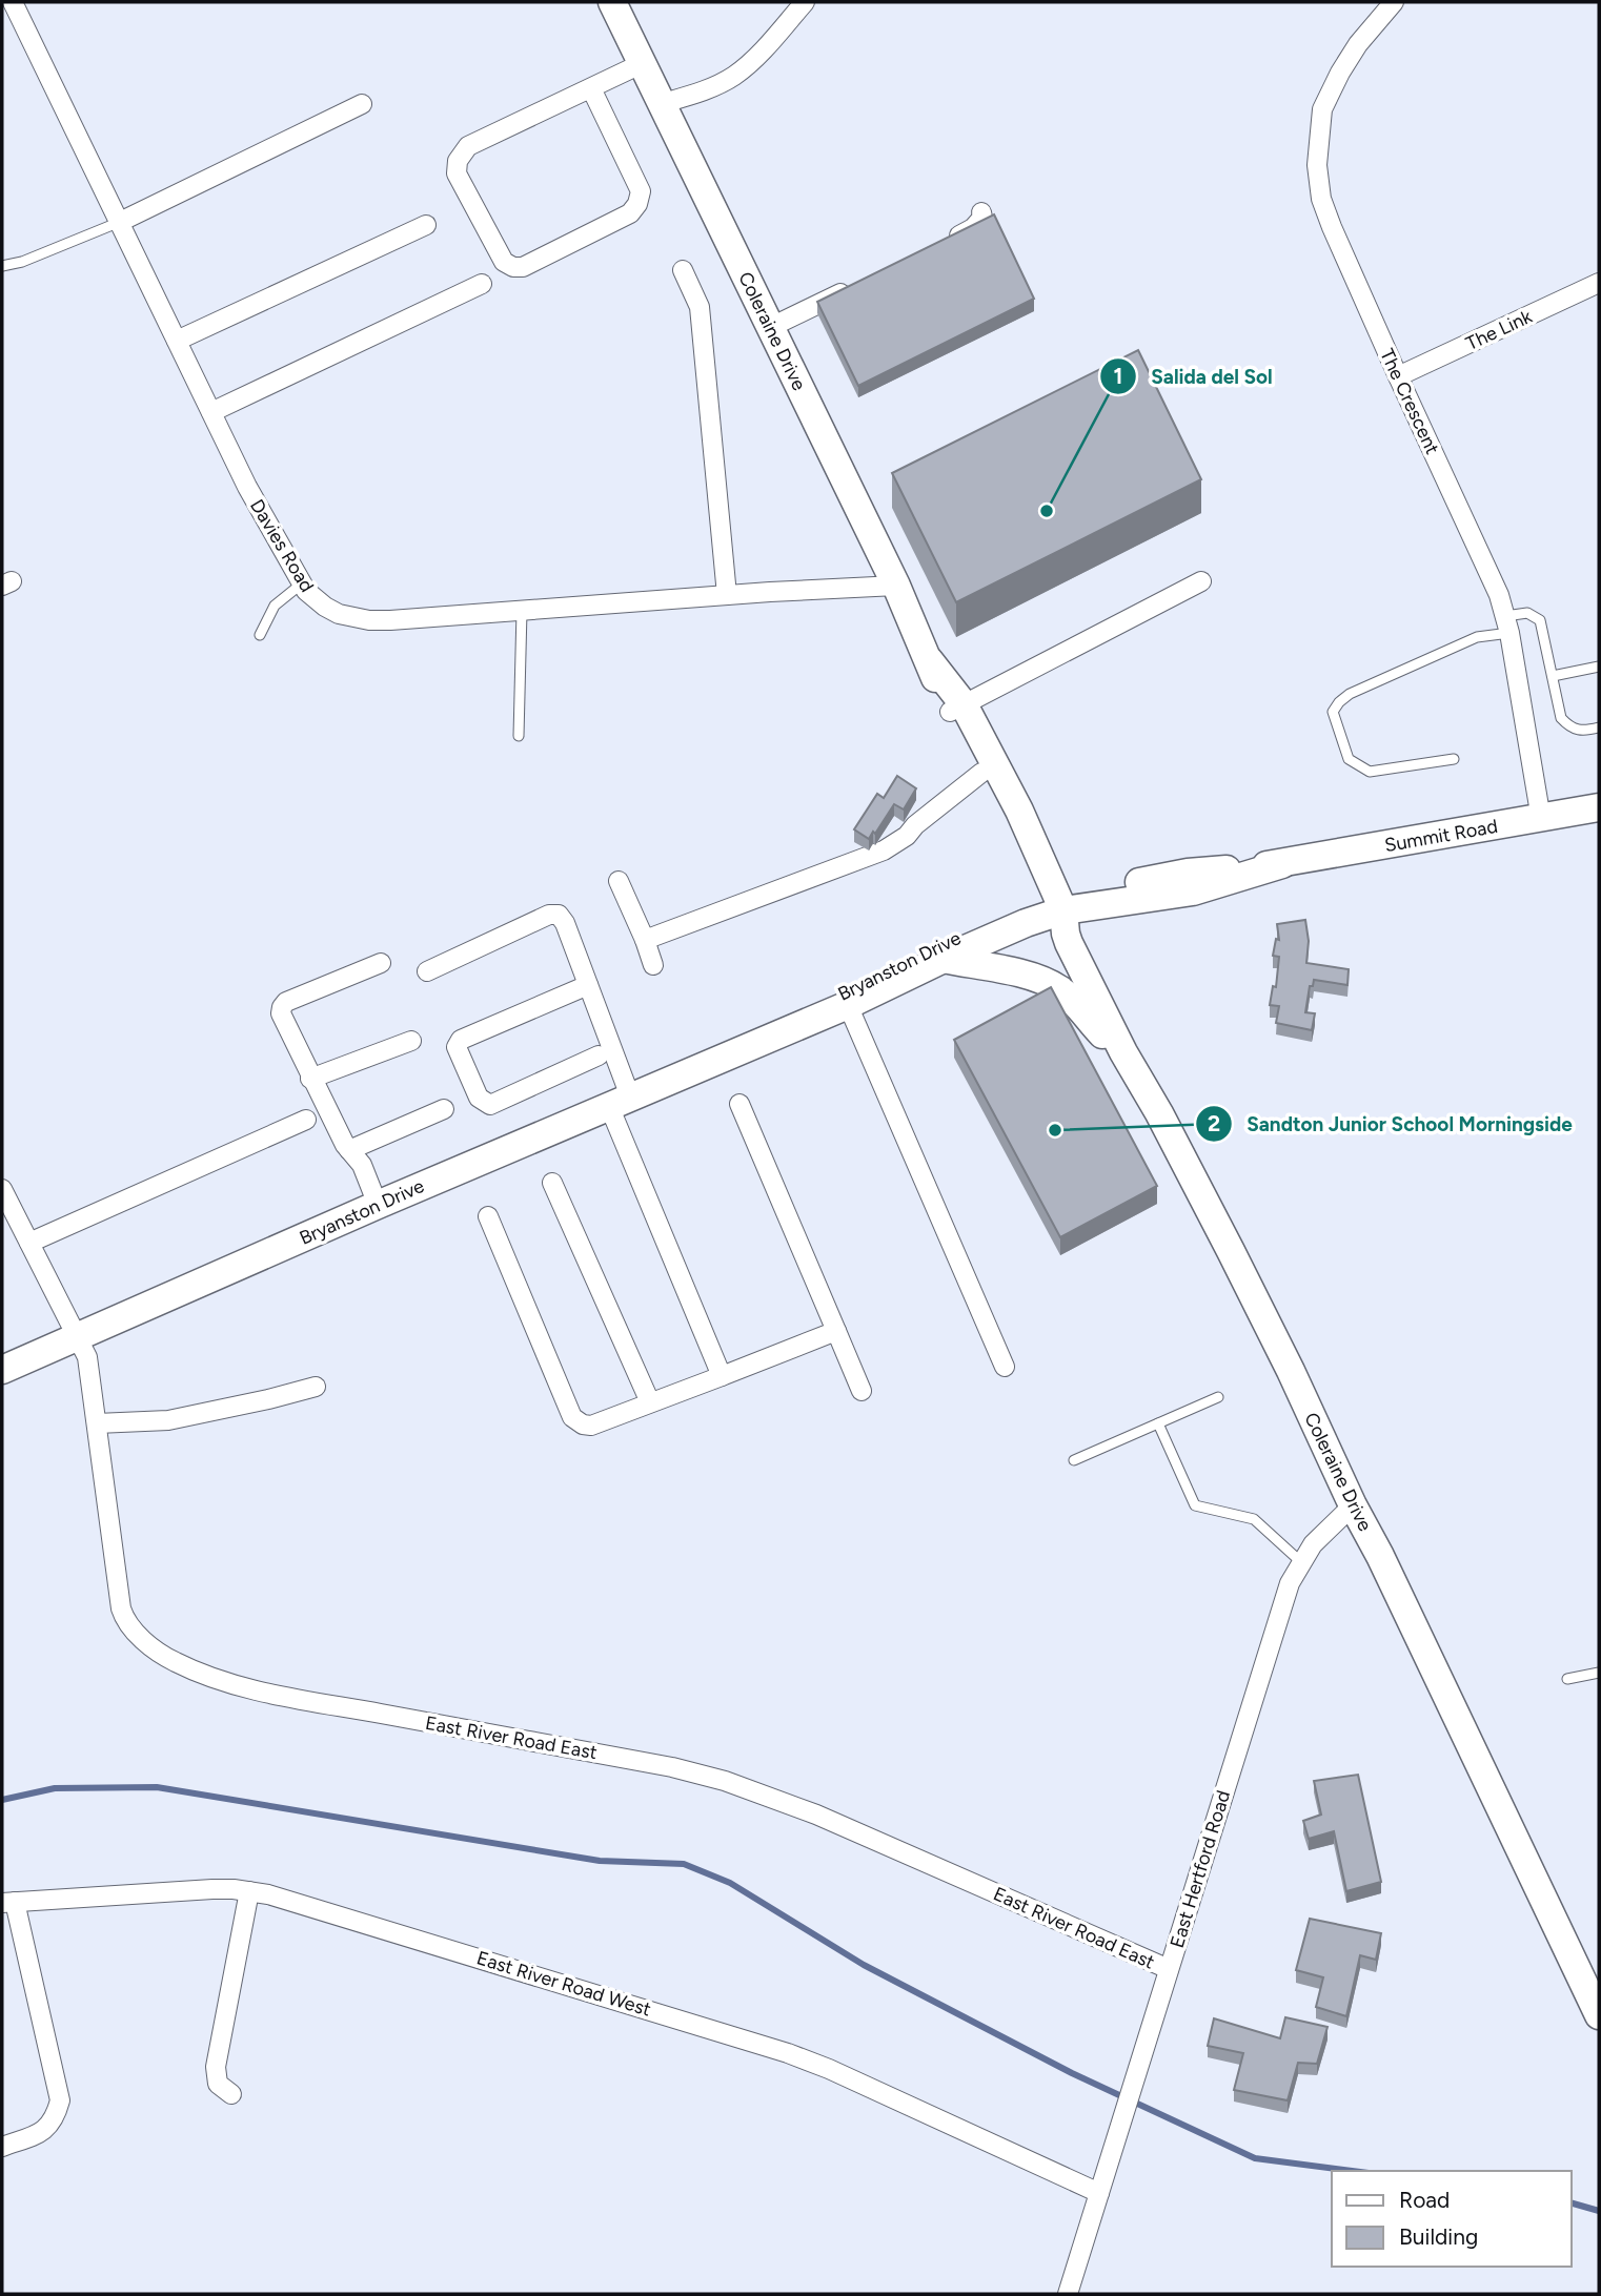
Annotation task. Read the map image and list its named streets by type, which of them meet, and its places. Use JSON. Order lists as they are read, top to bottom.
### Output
{
  "streets": {
    "main road": ["Coleraine Drive", "Summit Road", "Bryanston Drive"],
    "street": [
      "The Link",
      "The Crescent",
      "Davies Road",
      "East River Road East",
      "East Hertford Road",
      "East River Road West"
    ]
  },
  "crossings": [
    ["The Link", "The Crescent"],
    ["Coleraine Drive", "Davies Road"],
    ["Coleraine Drive", "Summit Road"],
    ["Coleraine Drive", "Bryanston Drive"],
    ["Coleraine Drive", "East Hertford Road"],
    ["The Crescent", "Summit Road"],
    ["Summit Road", "Bryanston Drive"],
    ["Bryanston Drive", "East River Road East"],
    ["East River Road East", "East Hertford Road"],
    ["East Hertford Road", "East River Road West"]
  ],
  "places": ["Salida del Sol", "Sandton Junior School Morningside"],
  "legend": ["Road", "Building"]
}
